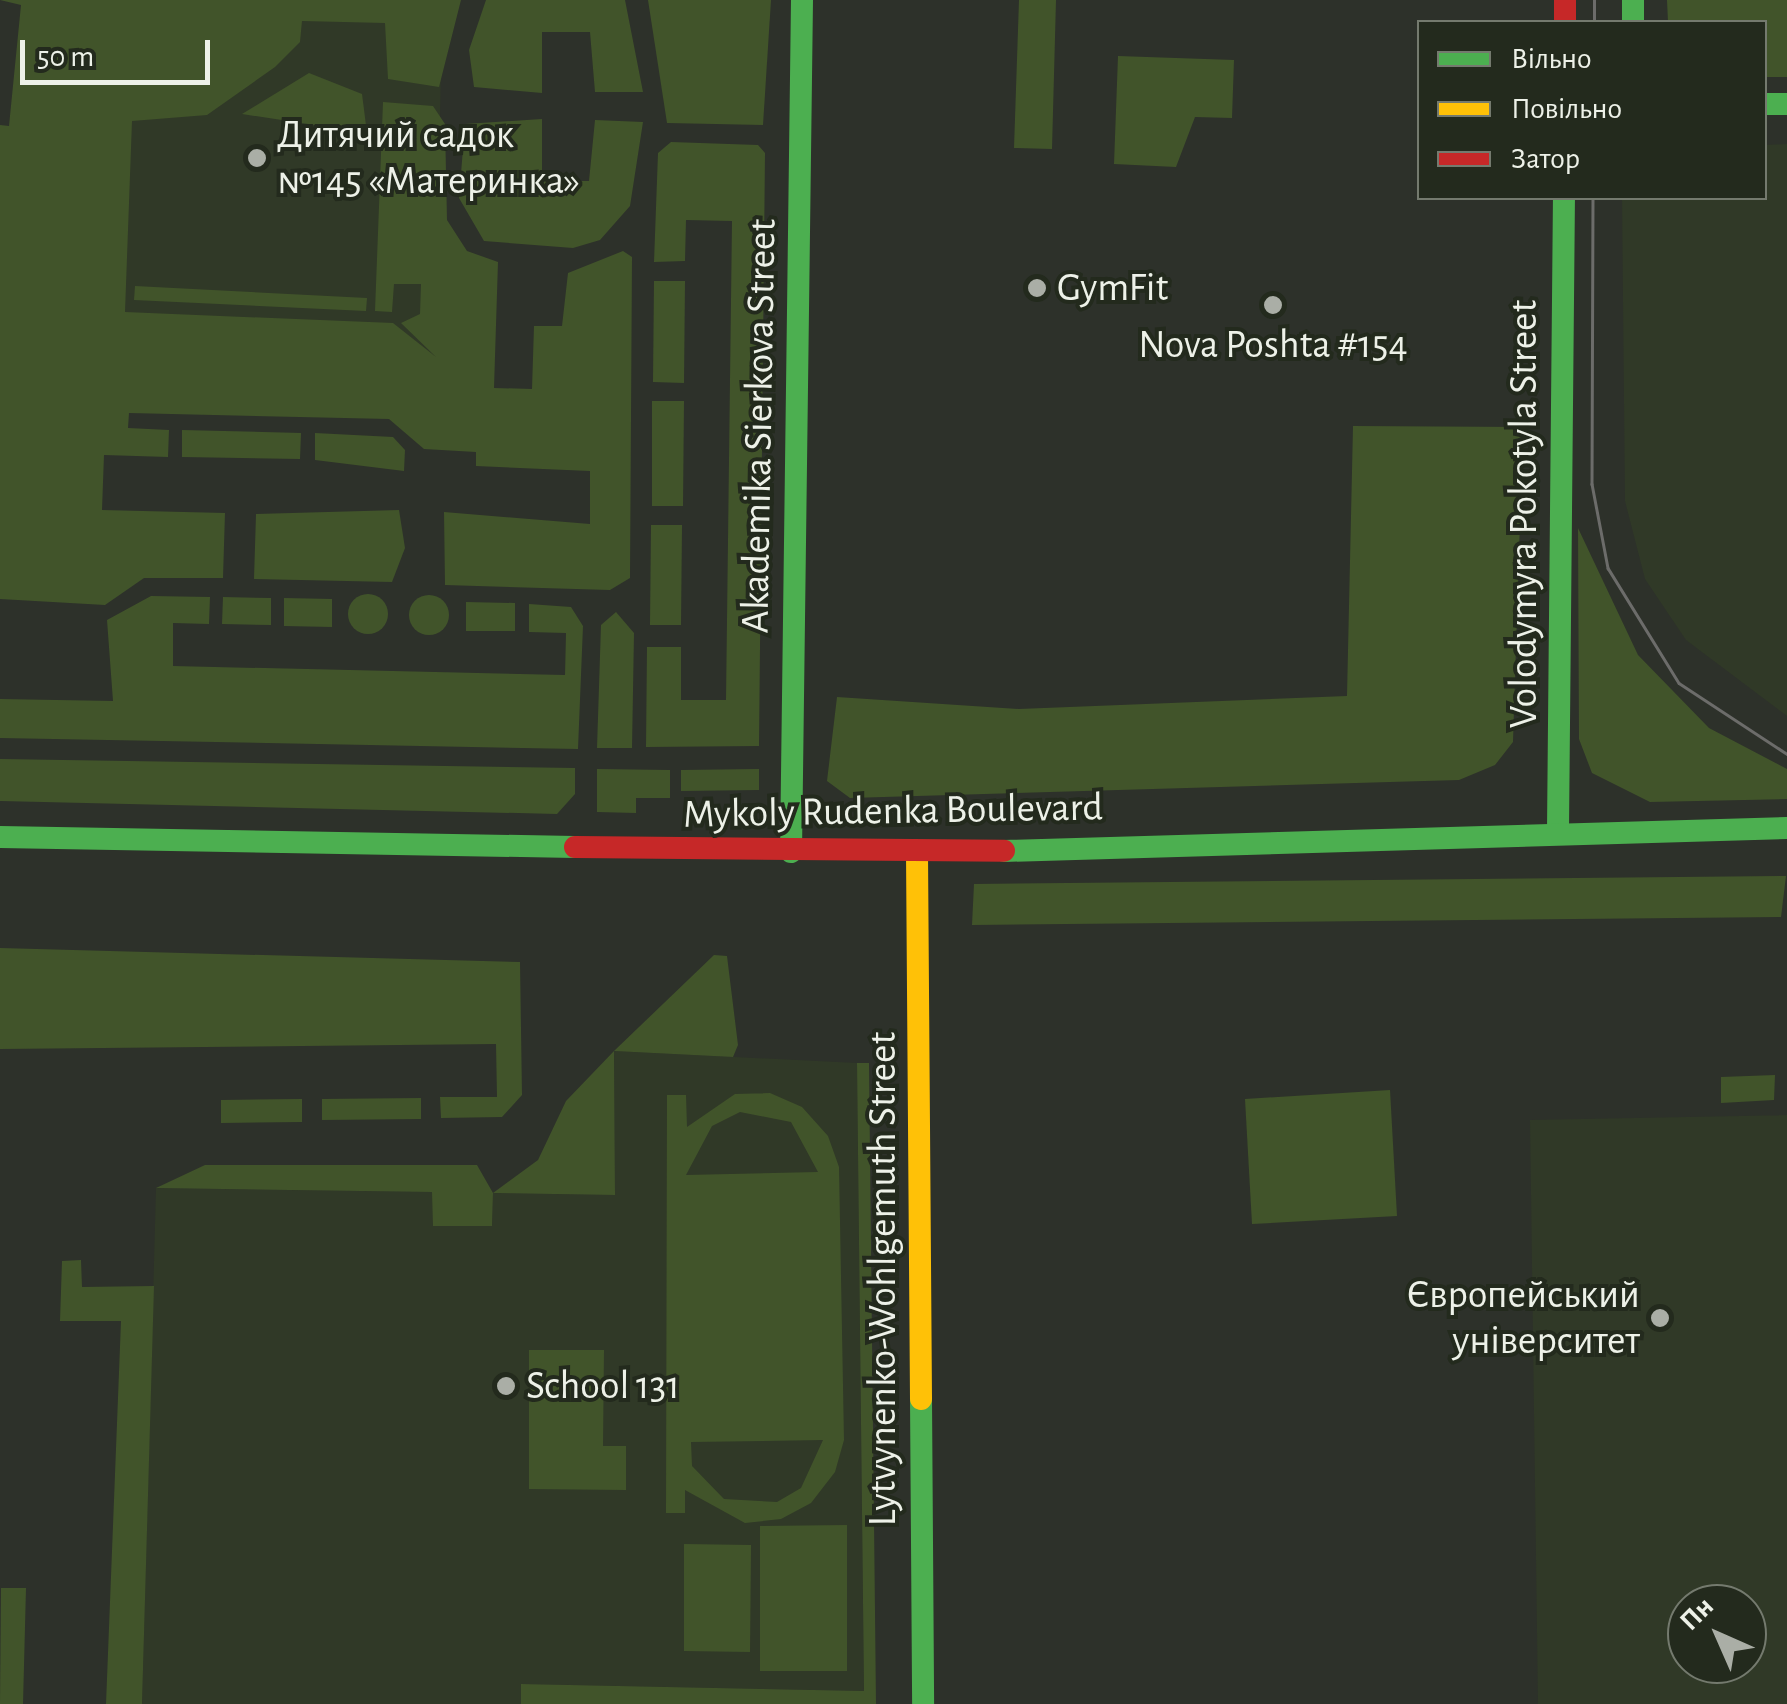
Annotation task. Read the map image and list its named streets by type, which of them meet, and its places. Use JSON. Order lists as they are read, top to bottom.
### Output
{
  "streets": {
    "street": [
      "Akademika Sierkova Street",
      "Volodymyra Pokotyla Street",
      "Mykoly Rudenka Boulevard",
      "Lytvynenko-Wohlgemuth Street"
    ]
  },
  "crossings": [
    ["Akademika Sierkova Street", "Mykoly Rudenka Boulevard"],
    ["Volodymyra Pokotyla Street", "Mykoly Rudenka Boulevard"],
    ["Mykoly Rudenka Boulevard", "Lytvynenko-Wohlgemuth Street"]
  ],
  "places": [
    "Дитячий садок №145 «Материнка»",
    "GymFit",
    "Nova Poshta #154",
    "Європейський університет",
    "School 131"
  ],
  "legend": ["Вільно", "Повільно", "Затор"],
  "scale_bar": "50 m",
  "north": "top left"
}
